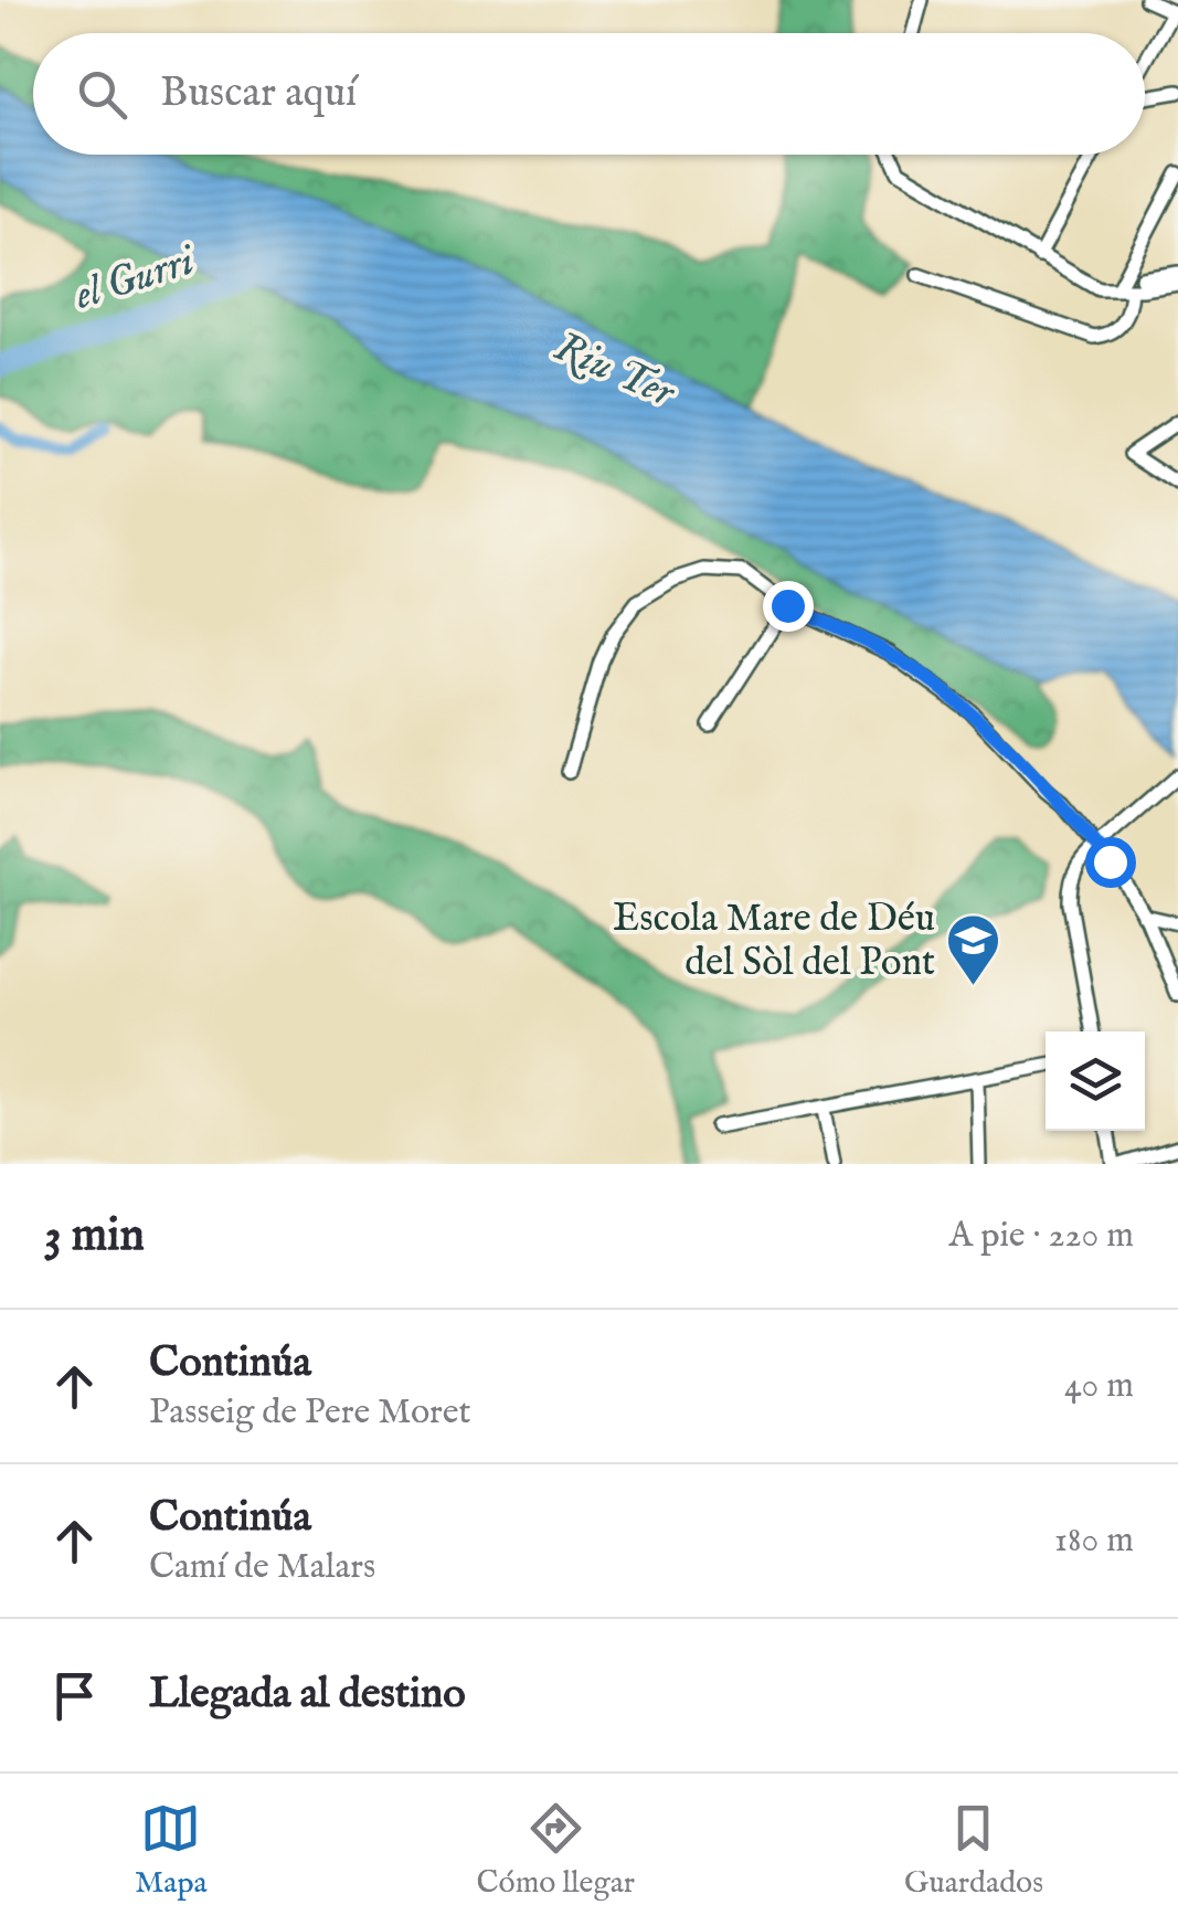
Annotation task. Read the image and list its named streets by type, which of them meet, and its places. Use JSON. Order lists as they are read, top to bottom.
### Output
{
  "water": ["el Gurri", "Riu Ter"],
  "places": {
    "school or university": ["Escola Mare de Déu del Sòl del Pont"]
  },
  "page": {
    "search": "Buscar aquí",
    "heading": ["3 min", "A pie · 220 m"],
    "list": [
      ["Continúa", "Passeig de Pere Moret", "40 m"],
      ["Continúa", "Camí de Malars", "180 m"],
      "Llegada al destino"
    ],
    "nav": ["Mapa", "Cómo llegar", "Guardados"]
  }
}
